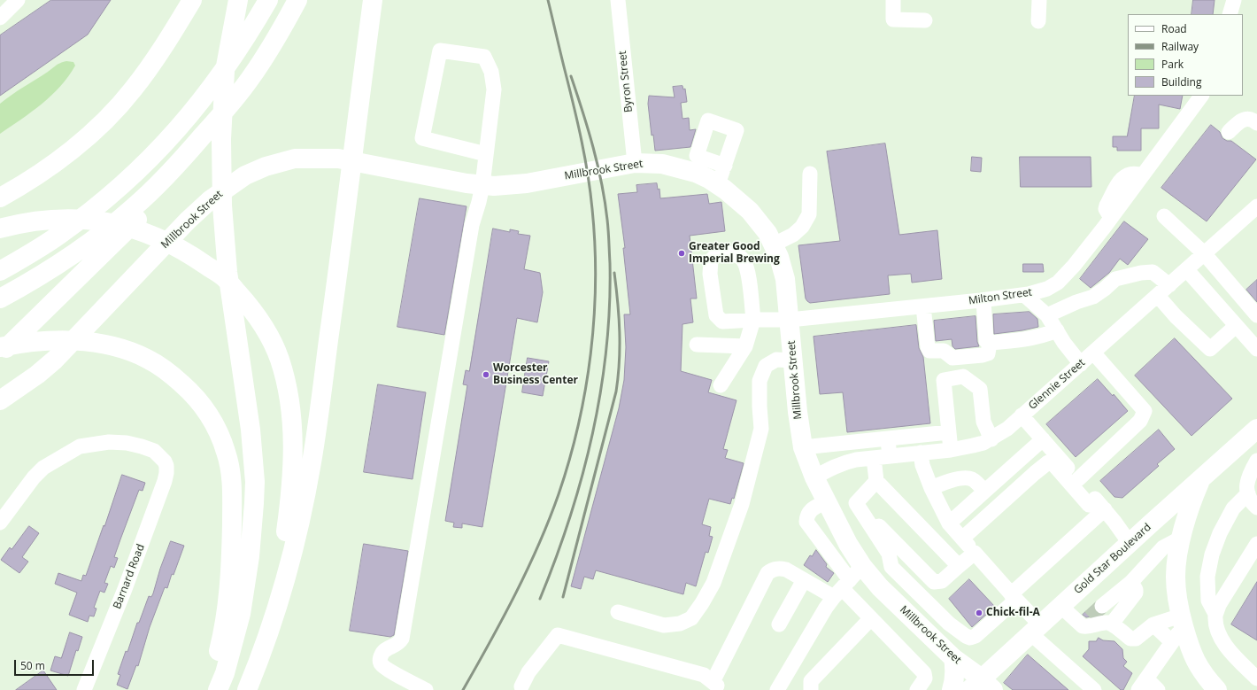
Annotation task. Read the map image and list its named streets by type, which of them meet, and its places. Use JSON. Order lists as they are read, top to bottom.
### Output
{
  "streets": {
    "main road": ["Millbrook Street", "Gold Star Boulevard"],
    "street": [
      "Byron Street",
      "Milton Street",
      "Glennie Street",
      "Barnard Road"
    ]
  },
  "crossings": [
    ["Byron Street", "Millbrook Street"],
    ["Millbrook Street", "Milton Street"],
    ["Millbrook Street", "Glennie Street"],
    ["Millbrook Street", "Gold Star Boulevard"]
  ],
  "places": ["Greater Good Imperial Brewing", "Worcester Business Center", "Chick-fil-A"],
  "legend": [
    "Road",
    "Railway",
    "Park",
    "Building"
  ],
  "scale_bar": "50 m"
}
